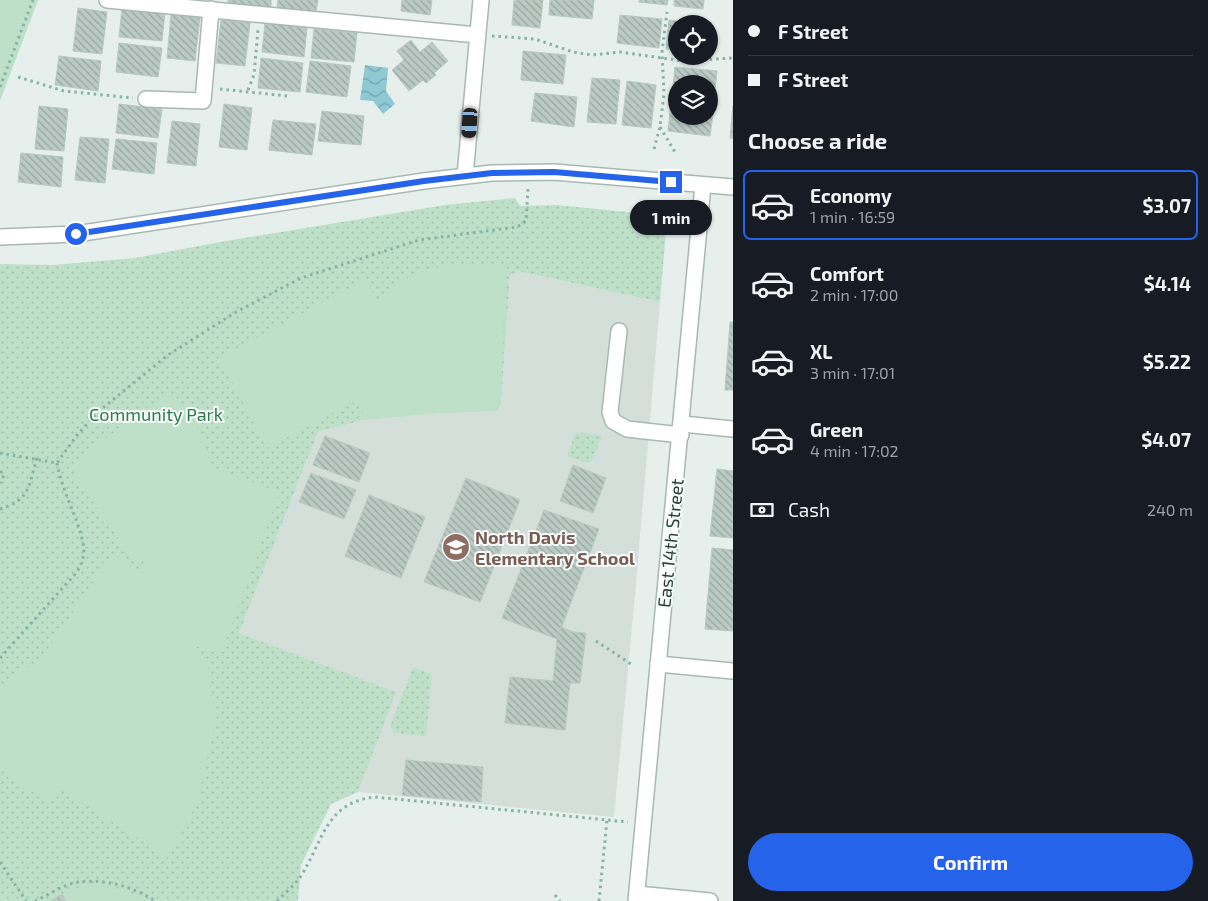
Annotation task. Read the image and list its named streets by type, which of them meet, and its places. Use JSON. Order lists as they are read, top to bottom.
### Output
{
  "streets": {
    "street": ["East 14th Street"]
  },
  "parks": ["Community Park"],
  "places": {
    "school or university": ["North Davis Elementary School"]
  },
  "page": {
    "banner": ["F Street", "F Street"],
    "heading": "Choose a ride",
    "list": [
      {
        "name": "Economy",
        "note": "1 min · 16:59",
        "value": "$3.07"
      },
      {
        "name": "Comfort",
        "note": "2 min · 17:00",
        "value": "$4.14"
      },
      {
        "name": "XL",
        "note": "3 min · 17:01",
        "value": "$5.22"
      },
      {
        "name": "Green",
        "note": "4 min · 17:02",
        "value": "$4.07"
      }
    ],
    "bubble": "1 min",
    "pay": ["Cash", "240 m"],
    "buttons": "Confirm"
  }
}
